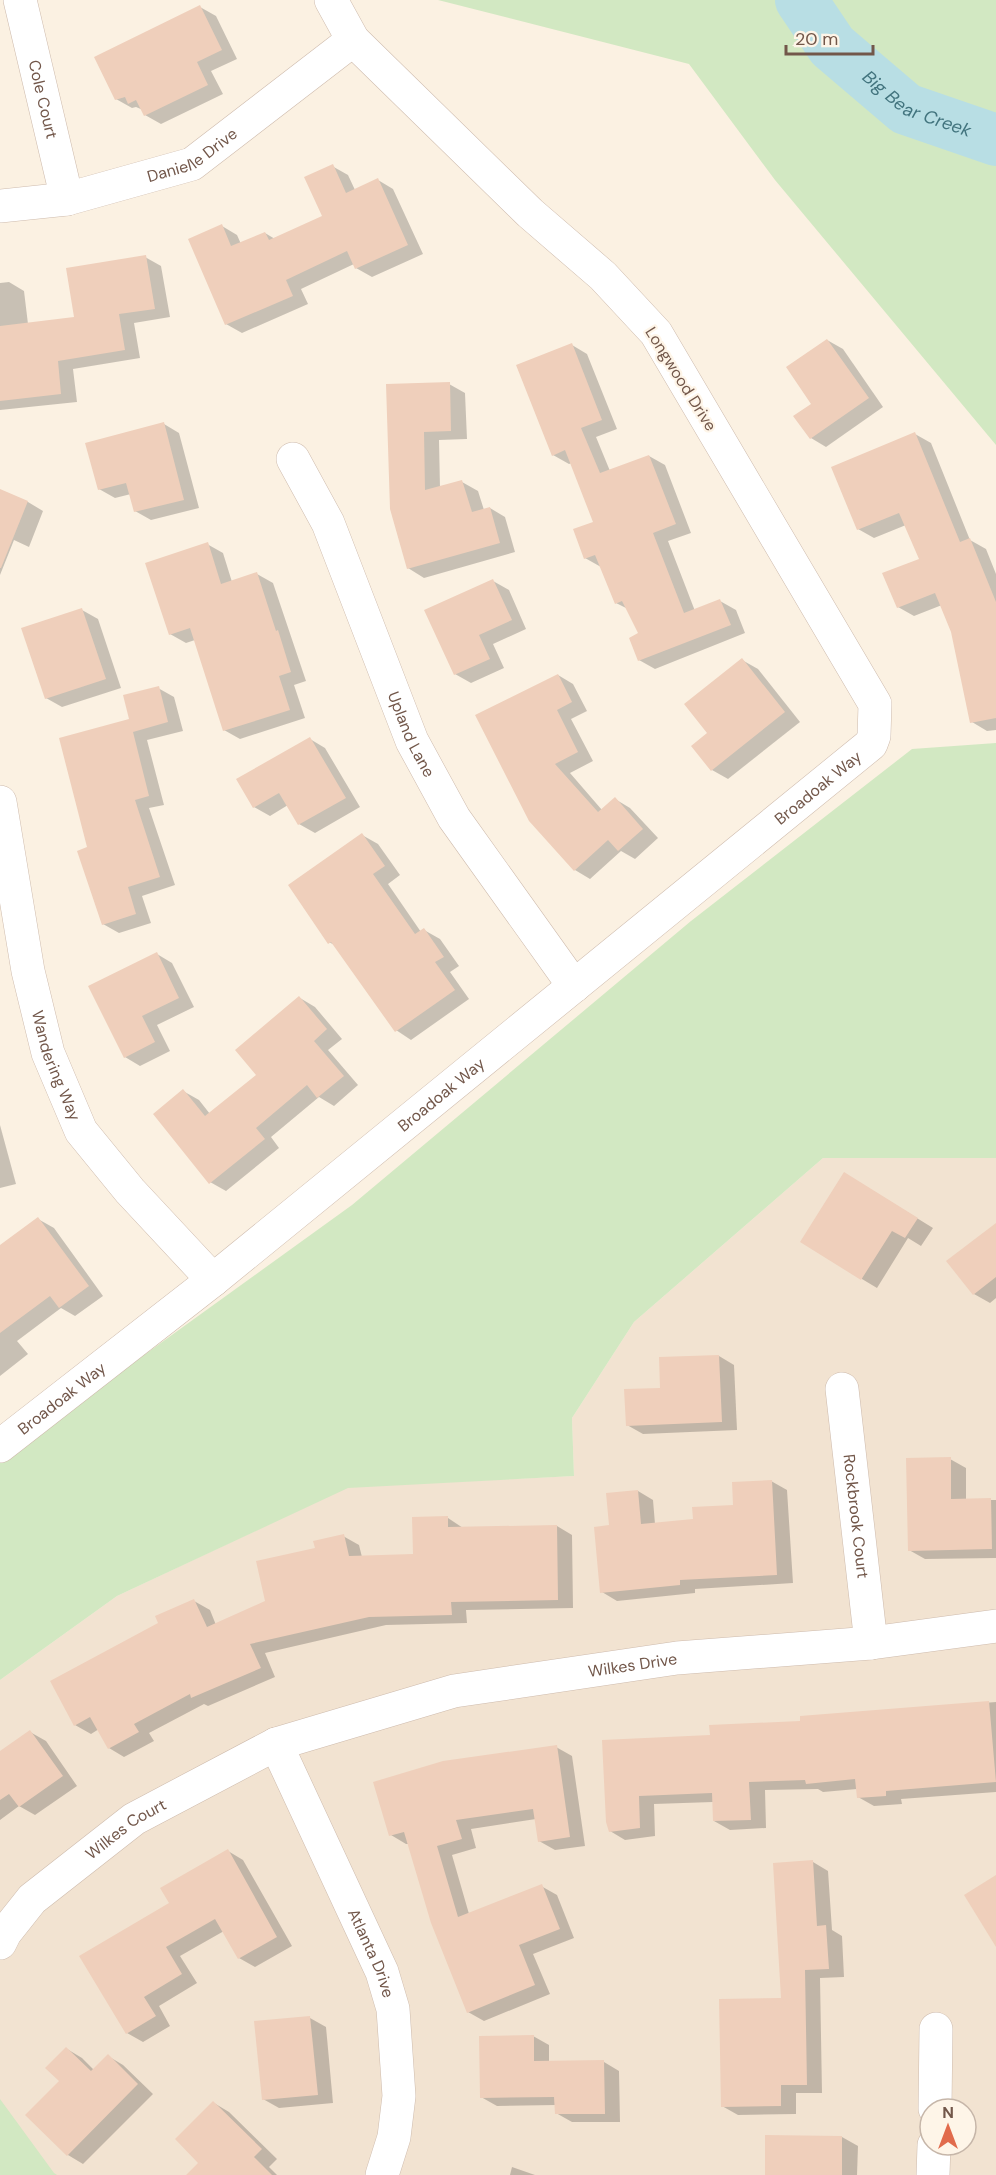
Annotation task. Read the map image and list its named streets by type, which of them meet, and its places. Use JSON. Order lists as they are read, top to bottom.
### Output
{
  "streets": {
    "street": [
      "Cole Court",
      "Danielle Drive",
      "Longwood Drive",
      "Upland Lane",
      "Broadoak Way",
      "Wandering Way",
      "Rockbrook Court",
      "Wilkes Drive",
      "Wilkes Court",
      "Atlanta Drive"
    ]
  },
  "crossings": [
    ["Cole Court", "Danielle Drive"],
    ["Danielle Drive", "Longwood Drive"],
    ["Longwood Drive", "Broadoak Way"],
    ["Upland Lane", "Broadoak Way"],
    ["Broadoak Way", "Wandering Way"],
    ["Rockbrook Court", "Wilkes Drive"],
    ["Wilkes Drive", "Wilkes Court"],
    ["Wilkes Drive", "Atlanta Drive"],
    ["Wilkes Court", "Atlanta Drive"]
  ],
  "water": ["Big Bear Creek"],
  "scale_bar": "20 m",
  "north": "top"
}
